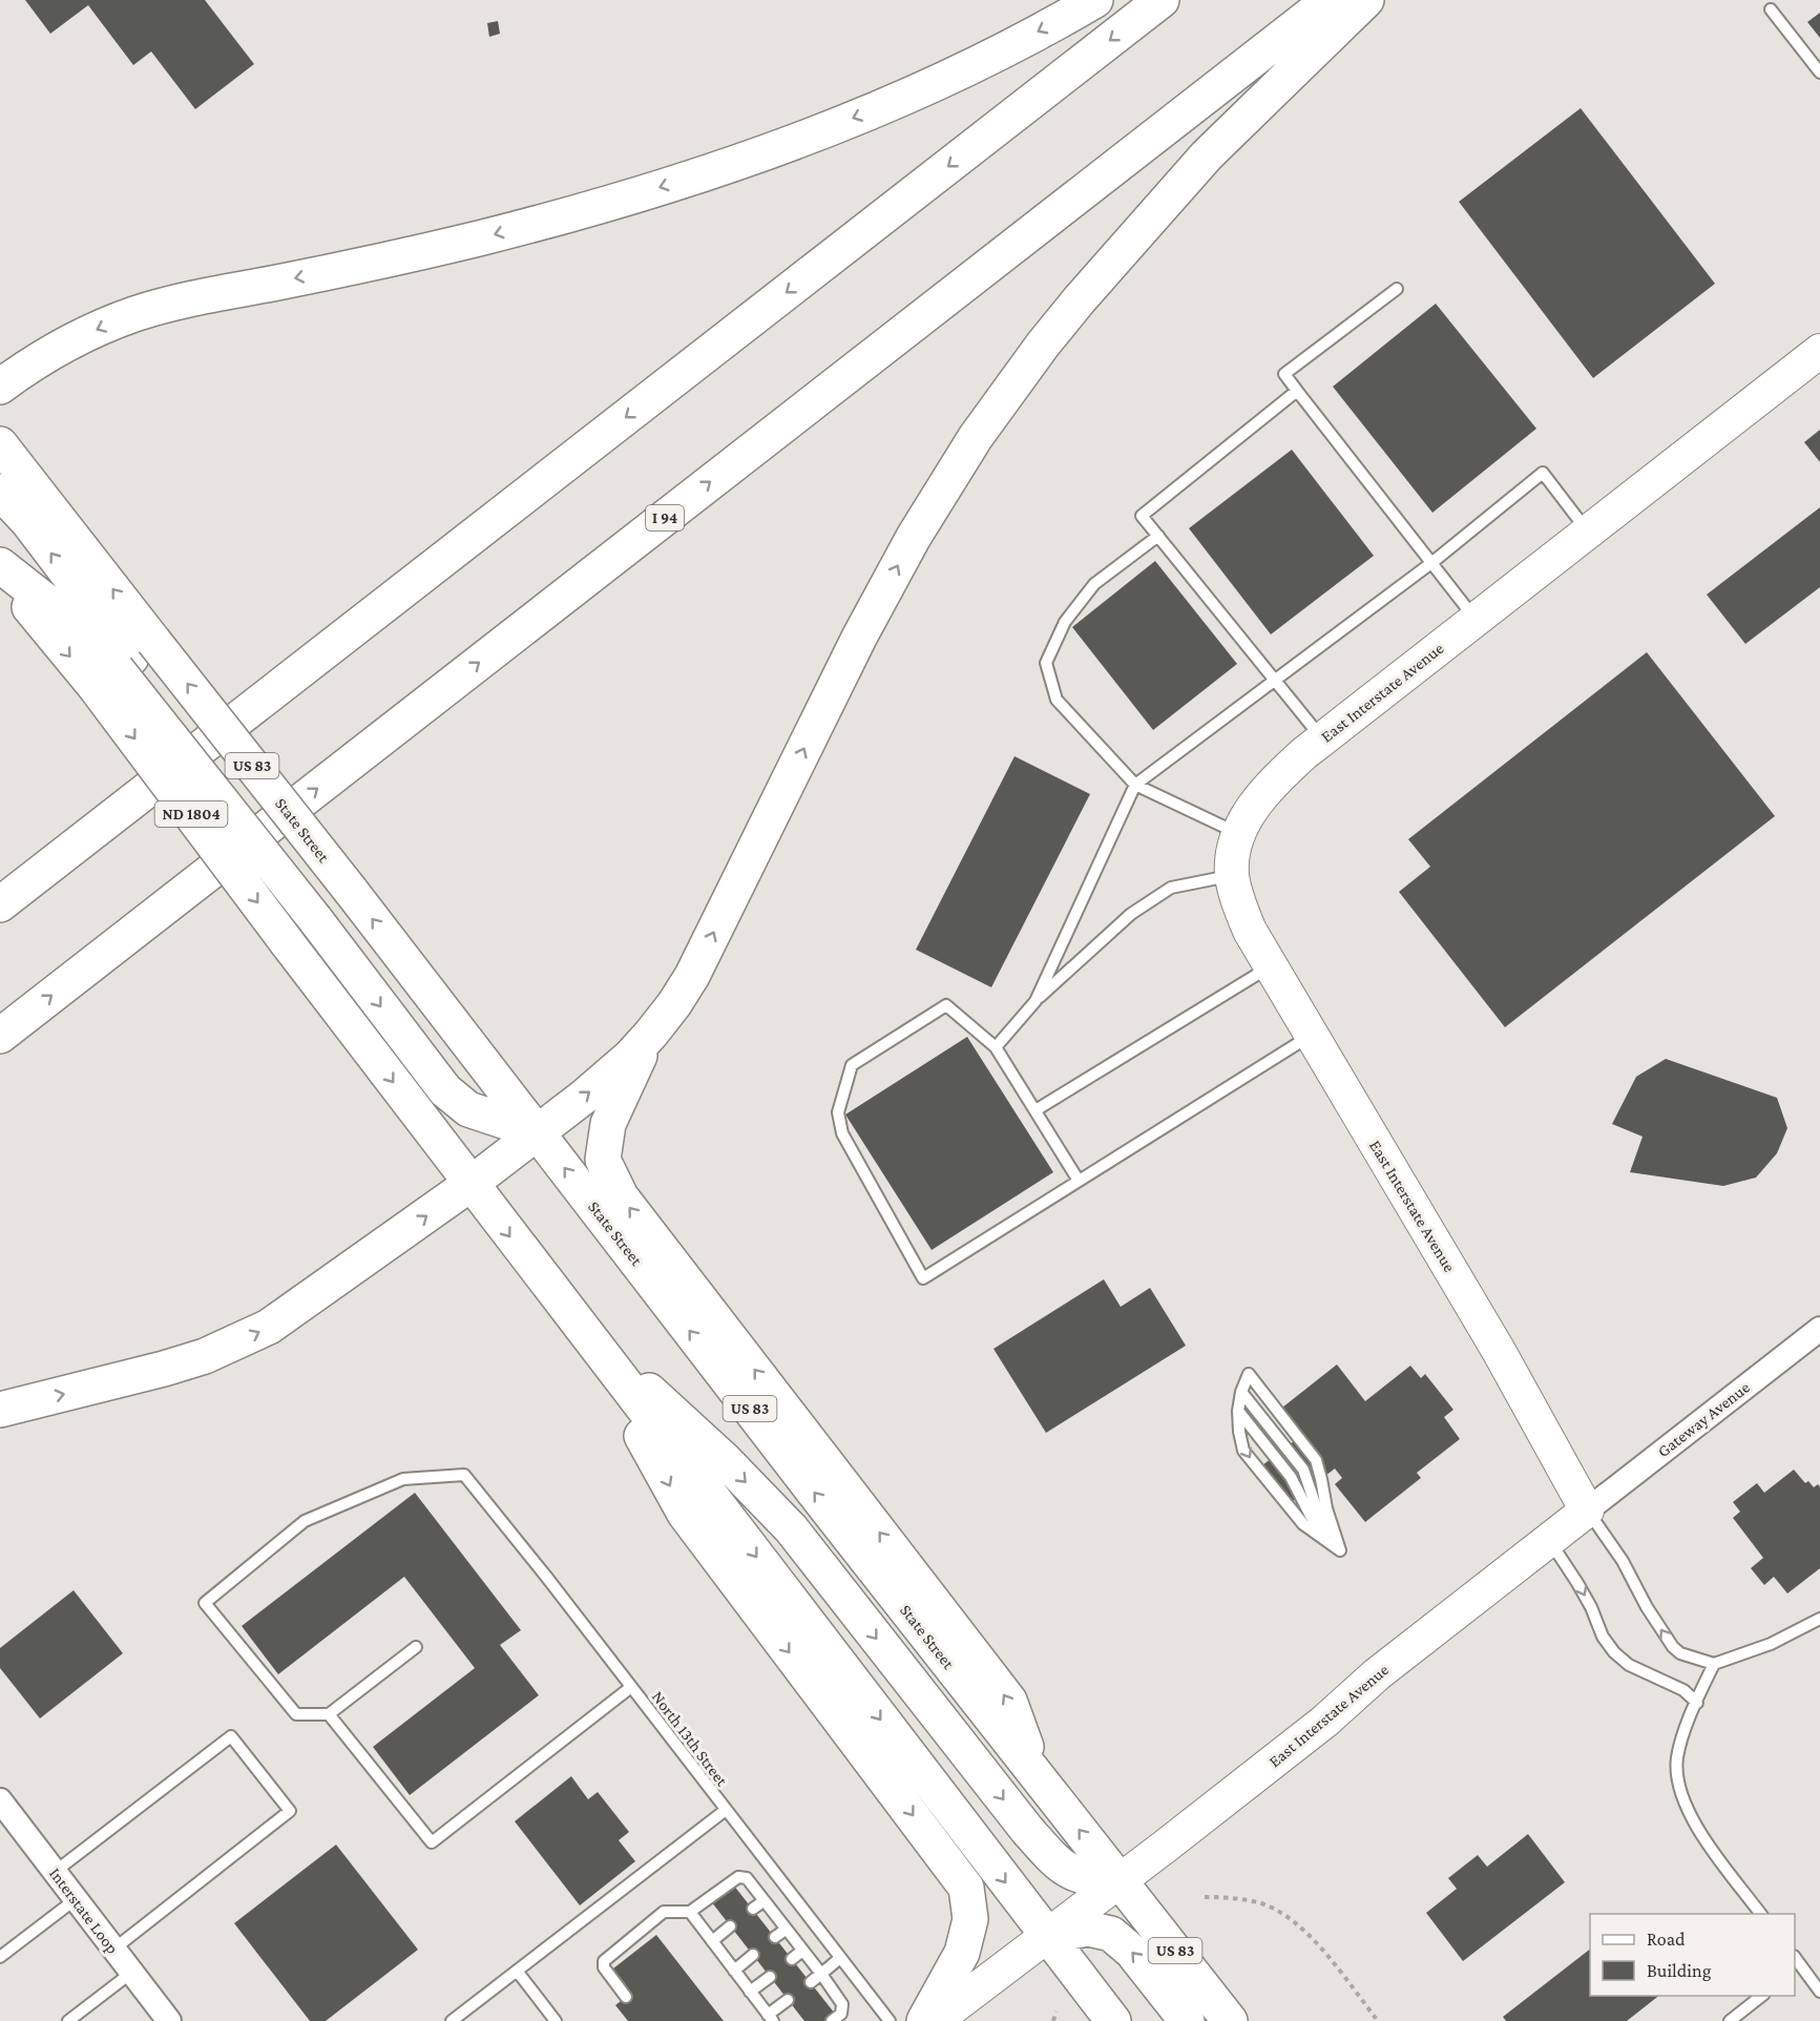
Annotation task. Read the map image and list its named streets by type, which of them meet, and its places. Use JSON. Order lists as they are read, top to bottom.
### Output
{
  "streets": {
    "highway": [
      "I 94",
      "US 83",
      "ND 1804",
      "State Street"
    ],
    "street": ["East Interstate Avenue", "Gateway Avenue", "Interstate Loop"],
    "lane": ["North 13th Street"]
  },
  "crossings": [
    ["East Interstate Avenue", "State Street"],
    ["East Interstate Avenue", "Gateway Avenue"]
  ],
  "legend": ["Road", "Building"]
}
